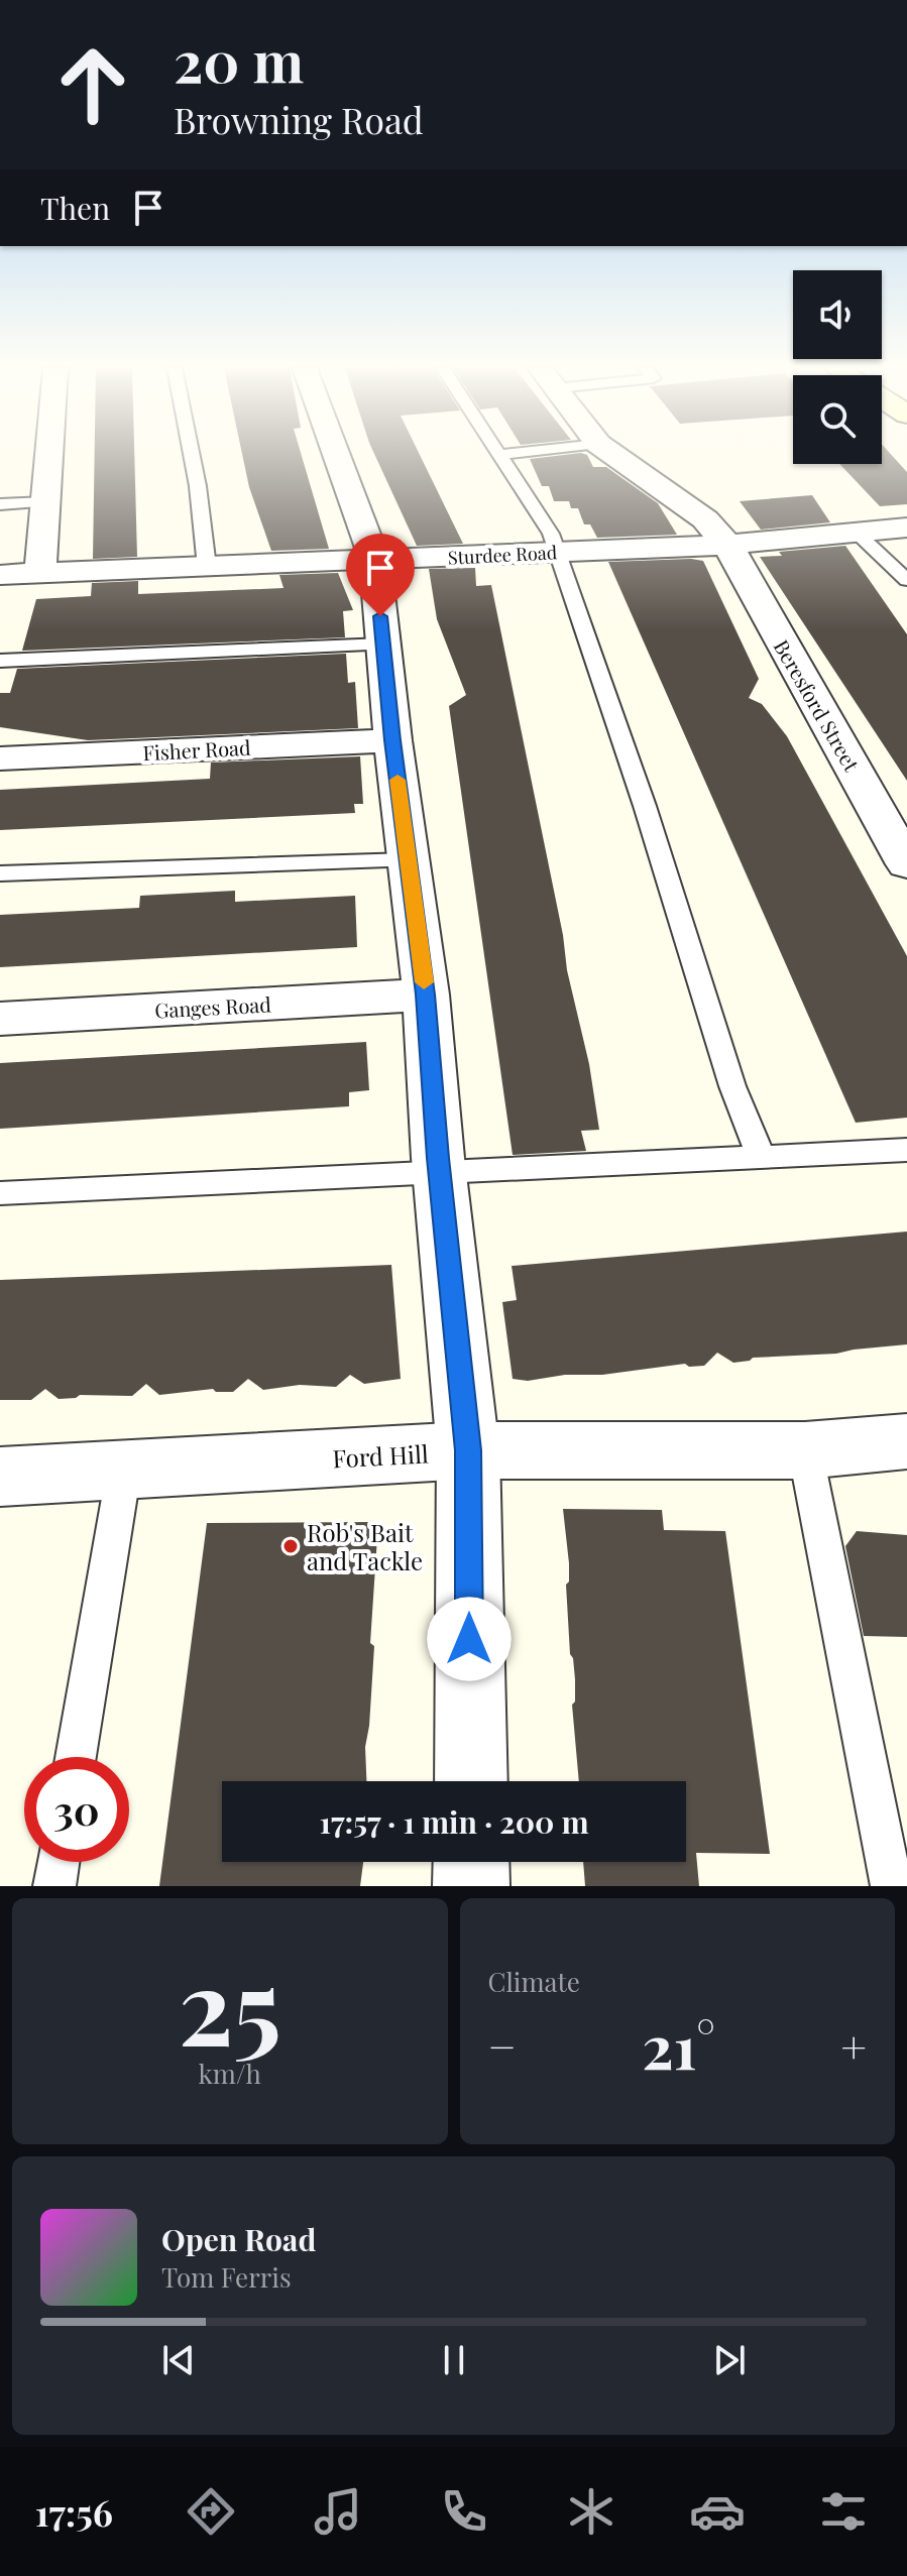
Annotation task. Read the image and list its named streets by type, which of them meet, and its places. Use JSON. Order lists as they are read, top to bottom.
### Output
{
  "streets": {
    "street": [
      "Sturdee Road",
      "Beresford Street",
      "Fisher Road",
      "Ganges Road",
      "Ford Hill"
    ]
  },
  "crossings": [
    ["Sturdee Road", "Beresford Street"]
  ],
  "places": ["Rob's Bait and Tackle"],
  "page": {
    "turn": ["20 m", "Browning Road"],
    "then": "Then",
    "limit": "30",
    "trip": "17:57 · 1 min · 200 m",
    "tile": [
      ["25", "km/h"],
      "Climate"
    ],
    "heat": ["−", "21°", "+"],
    "song": ["Open Road", "Tom Ferris"],
    "tabs": "17:56"
  }
}
